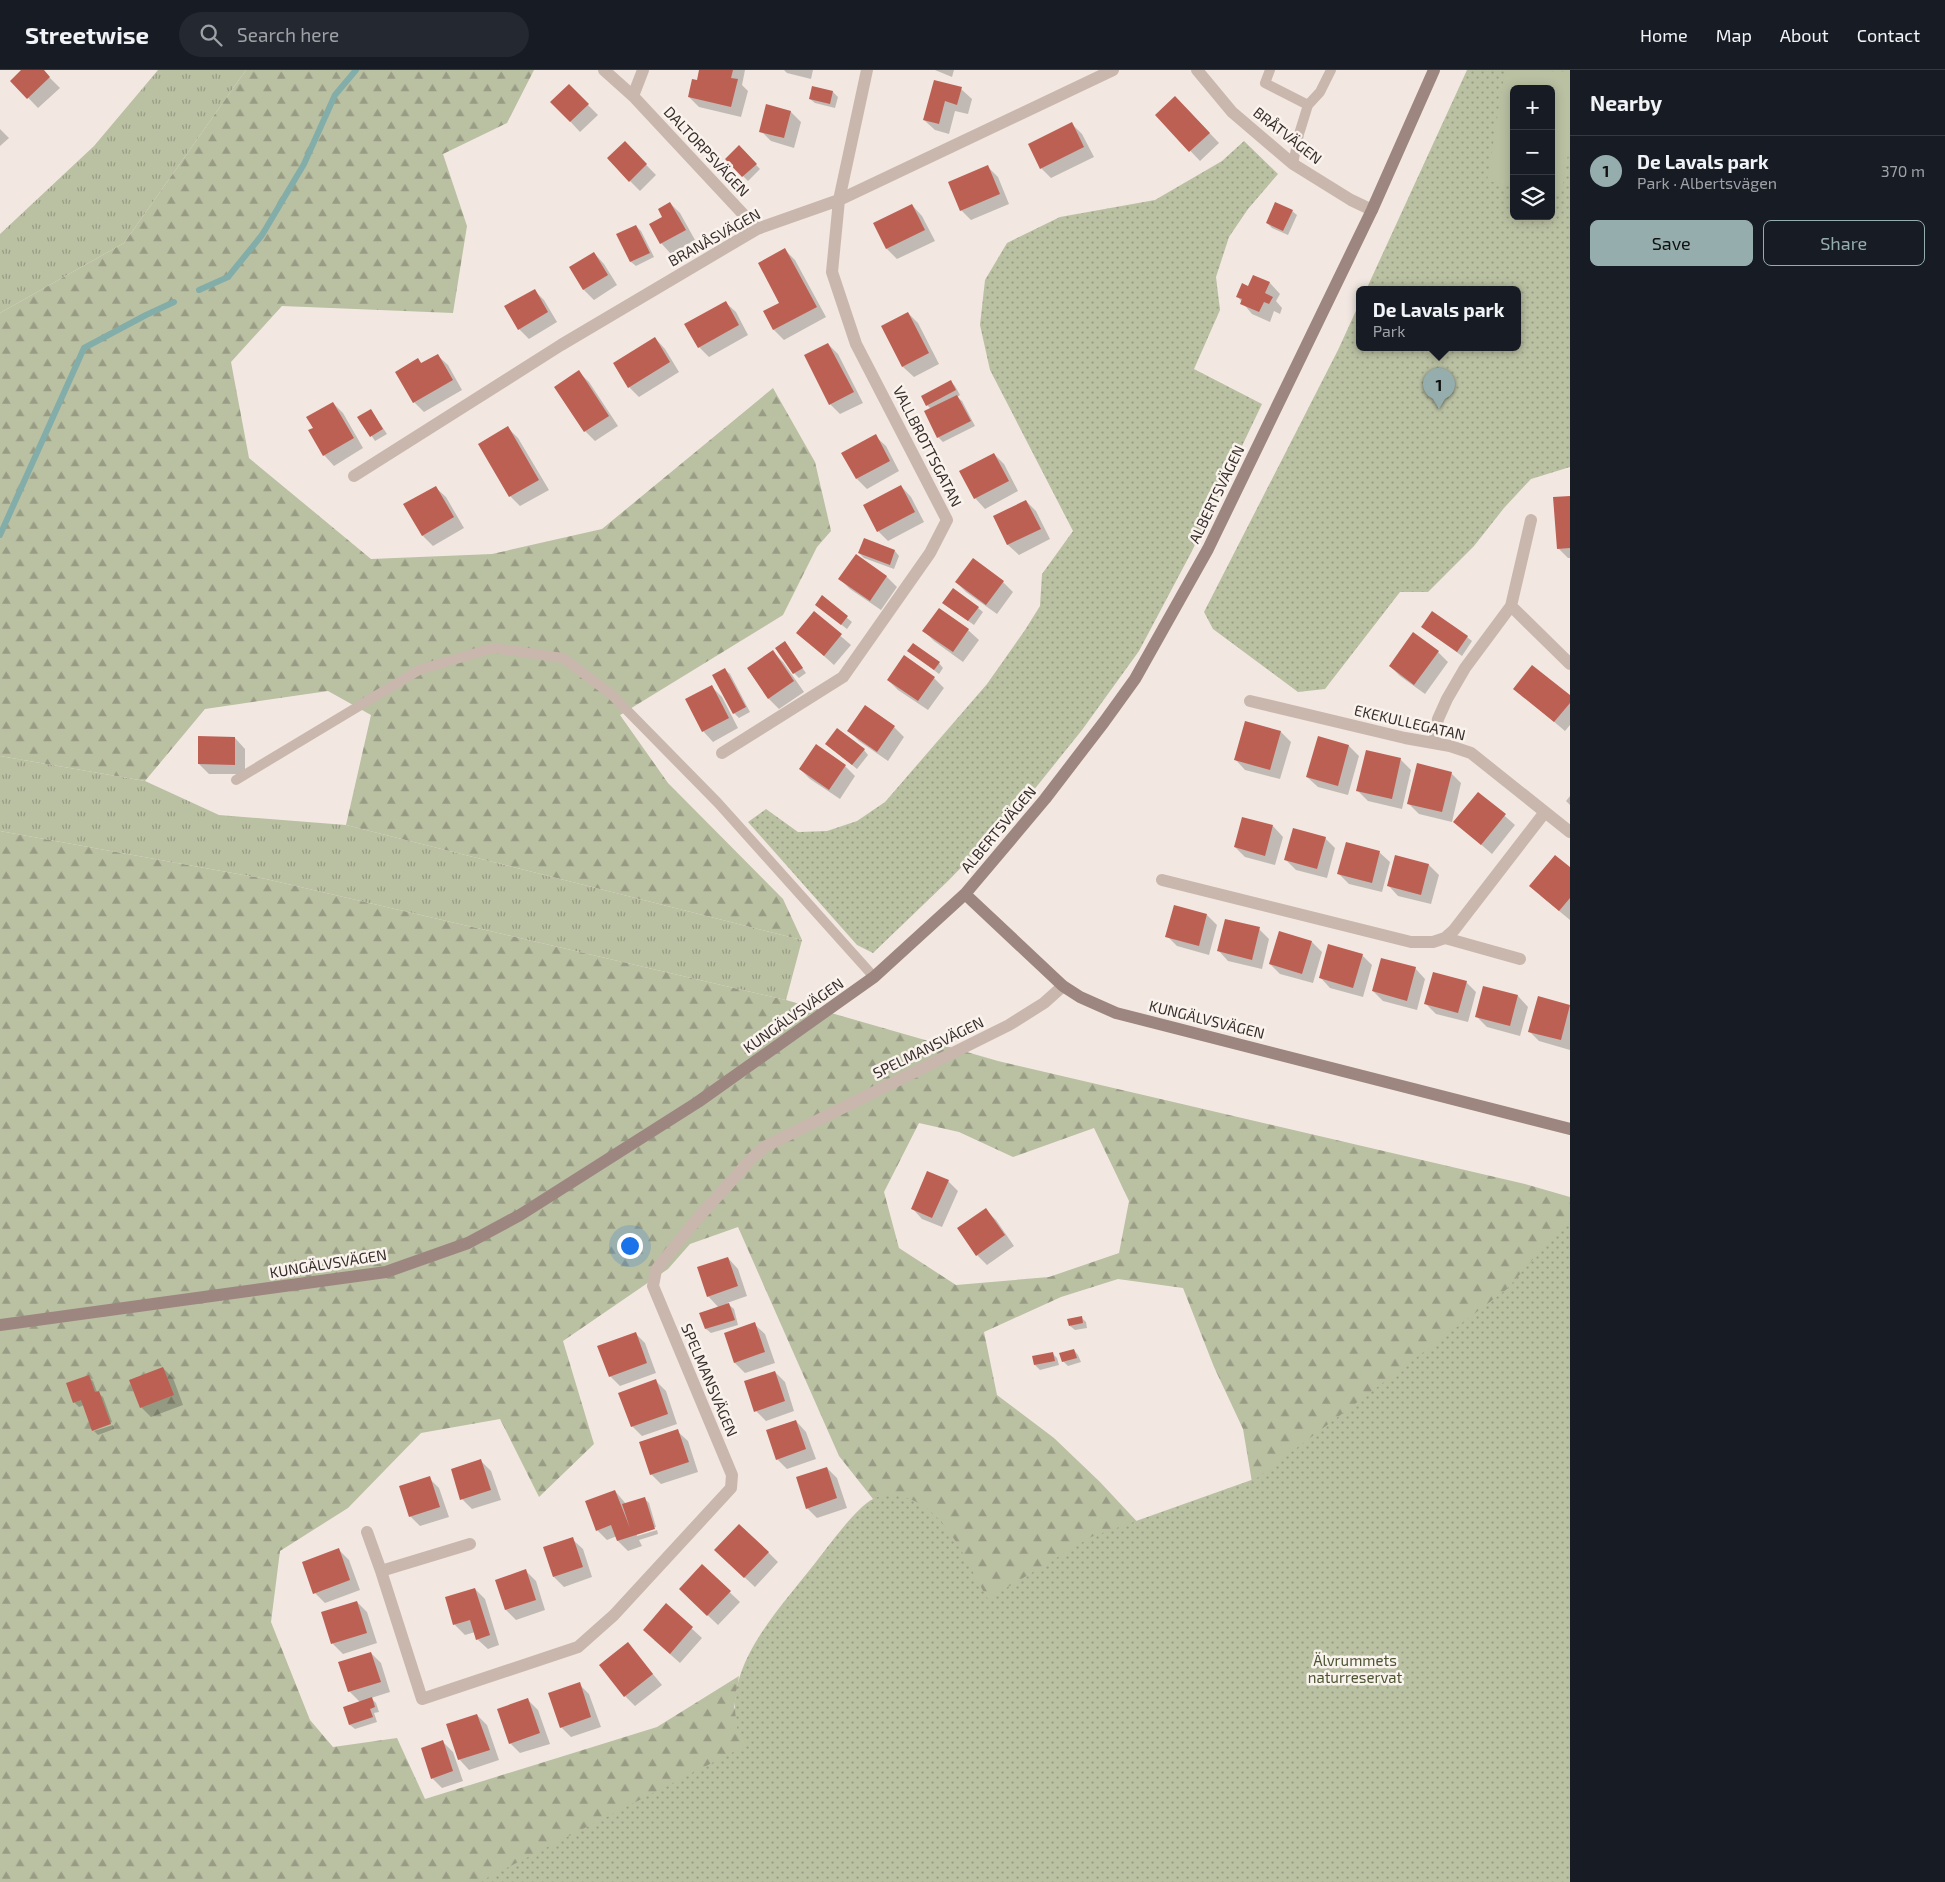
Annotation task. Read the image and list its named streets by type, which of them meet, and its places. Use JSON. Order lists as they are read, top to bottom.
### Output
{
  "streets": {
    "street": [
      "BRÅTVÄGEN",
      "DALTORPSVÄGEN",
      "BRANÅSVÄGEN",
      "VALLBROTTSGATAN",
      "ALBERTSVÄGEN",
      "EKEKULLEGATAN",
      "KUNGÄLVSVÄGEN",
      "SPELMANSVÄGEN"
    ]
  },
  "crossings": [
    ["BRÅTVÄGEN", "ALBERTSVÄGEN"],
    ["DALTORPSVÄGEN", "BRANÅSVÄGEN"],
    ["BRANÅSVÄGEN", "VALLBROTTSGATAN"],
    ["ALBERTSVÄGEN", "KUNGÄLVSVÄGEN"],
    ["KUNGÄLVSVÄGEN", "SPELMANSVÄGEN"]
  ],
  "parks": ["Älvrummets naturreservat"],
  "page": {
    "header": "Streetwise",
    "search": "Search here",
    "nav": [
      "Home",
      "Map",
      "About",
      "Contact"
    ],
    "heading": "Nearby",
    "map_buttons": ["+", "−"],
    "list": [
      {
        "mark": "1",
        "name": "De Lavals park",
        "note": "Park · Albertsvägen",
        "value": "370 m"
      }
    ],
    "buttons": ["Save", "Share"],
    "popup": ["De Lavals park", "Park"],
    "pins": "1"
  }
}
